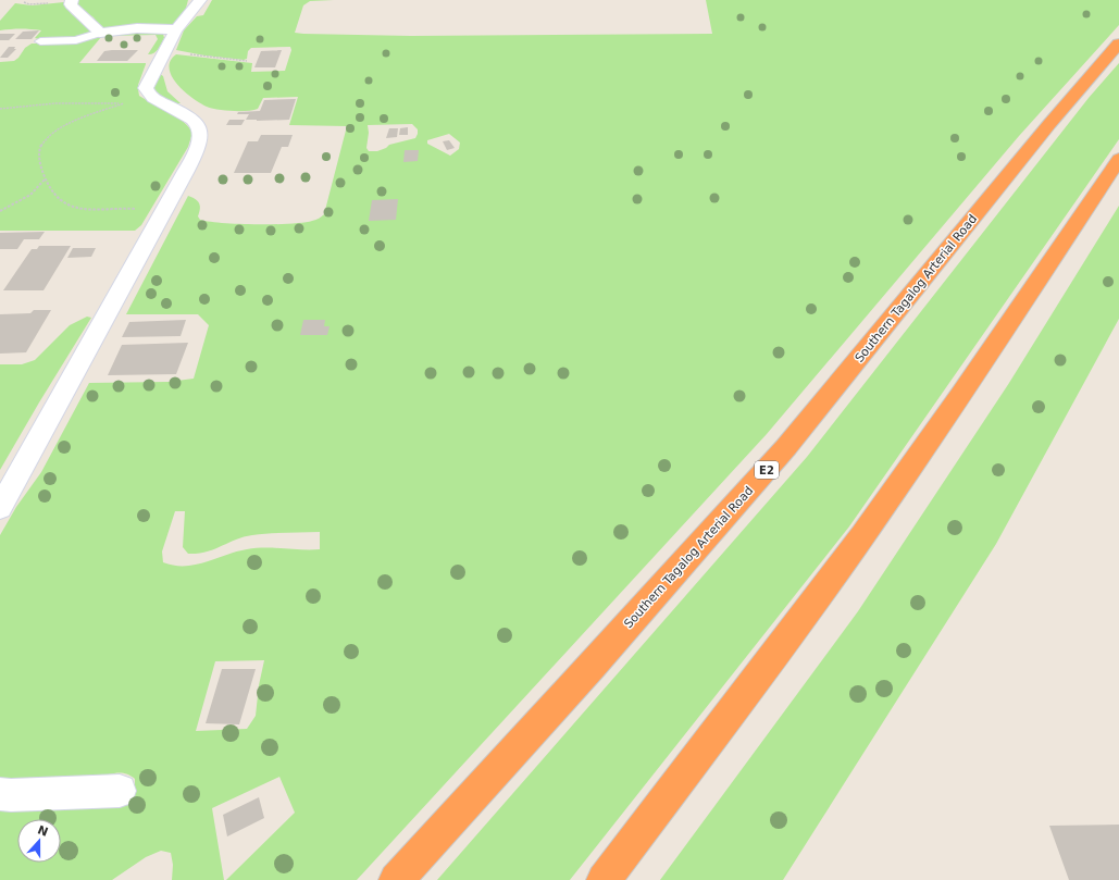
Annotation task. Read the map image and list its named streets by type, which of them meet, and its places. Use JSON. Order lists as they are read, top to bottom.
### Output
{
  "streets": {
    "highway": ["Southern Tagalog Arterial Road", "E2"]
  },
  "north": "top"
}
